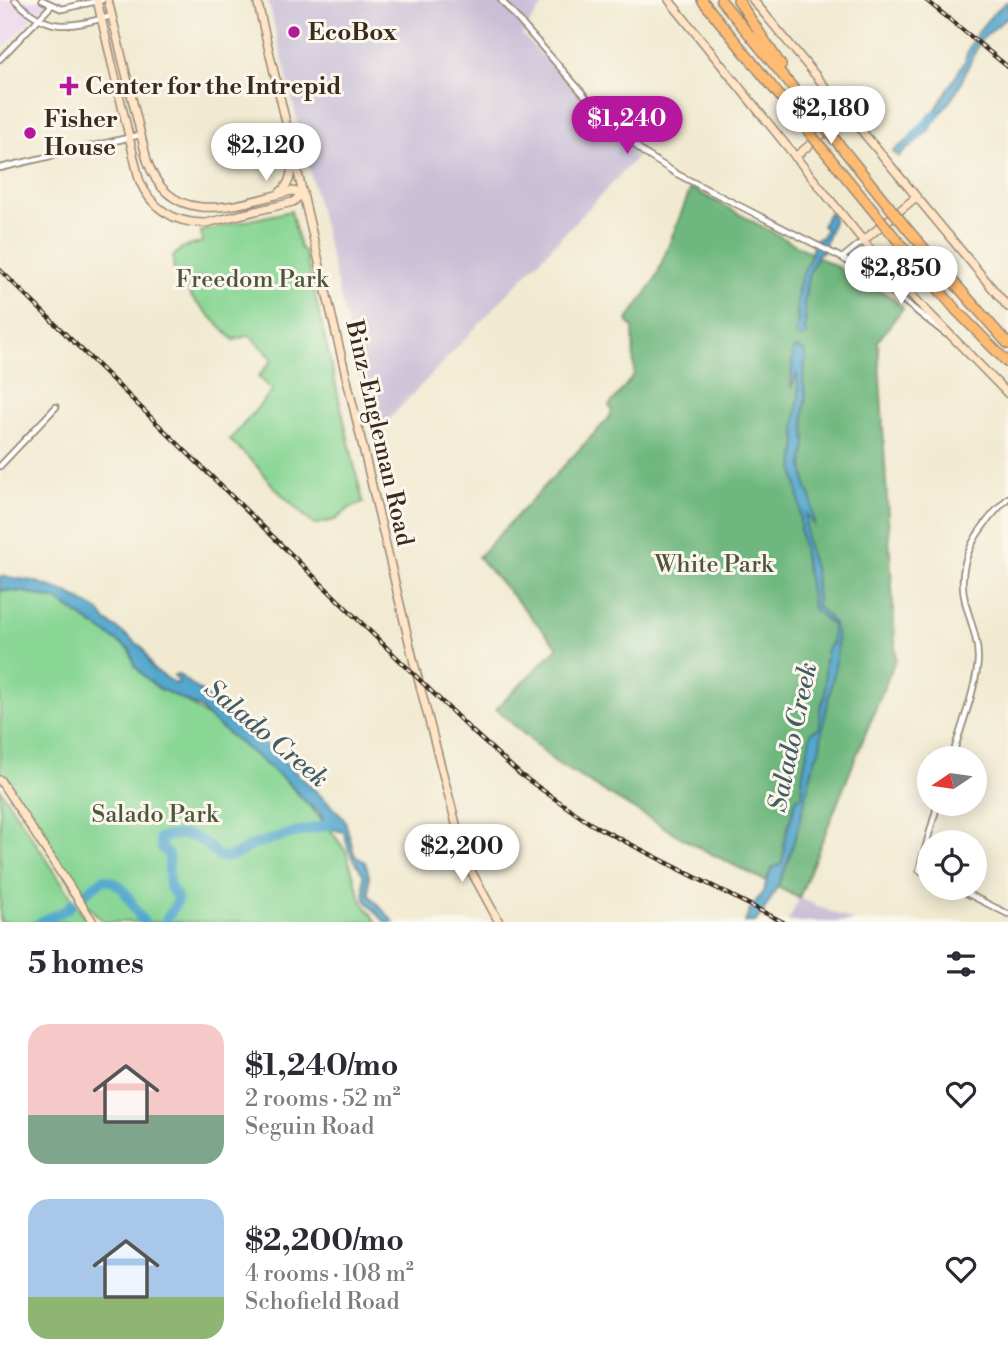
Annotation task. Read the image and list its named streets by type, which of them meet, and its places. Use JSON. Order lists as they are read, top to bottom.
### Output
{
  "streets": {
    "street": ["Binz-Engleman Road"]
  },
  "water": ["Salado Creek"],
  "parks": ["Freedom Park", "White Park", "Salado Park"],
  "places": {
    "other": ["EcoBox", "Fisher House"],
    "health": ["Center for the Intrepid"]
  },
  "north": "left",
  "page": {
    "price": [
      "$2,180",
      "$1,240",
      "$2,120",
      "$2,850",
      "$2,200"
    ],
    "heading": "5 homes",
    "list": [
      {
        "name": "$1,240/mo",
        "note": "2 rooms · 52 m² · Seguin Road"
      },
      {
        "name": "$2,200/mo",
        "note": "4 rooms · 108 m² · Schofield Road"
      }
    ]
  }
}
